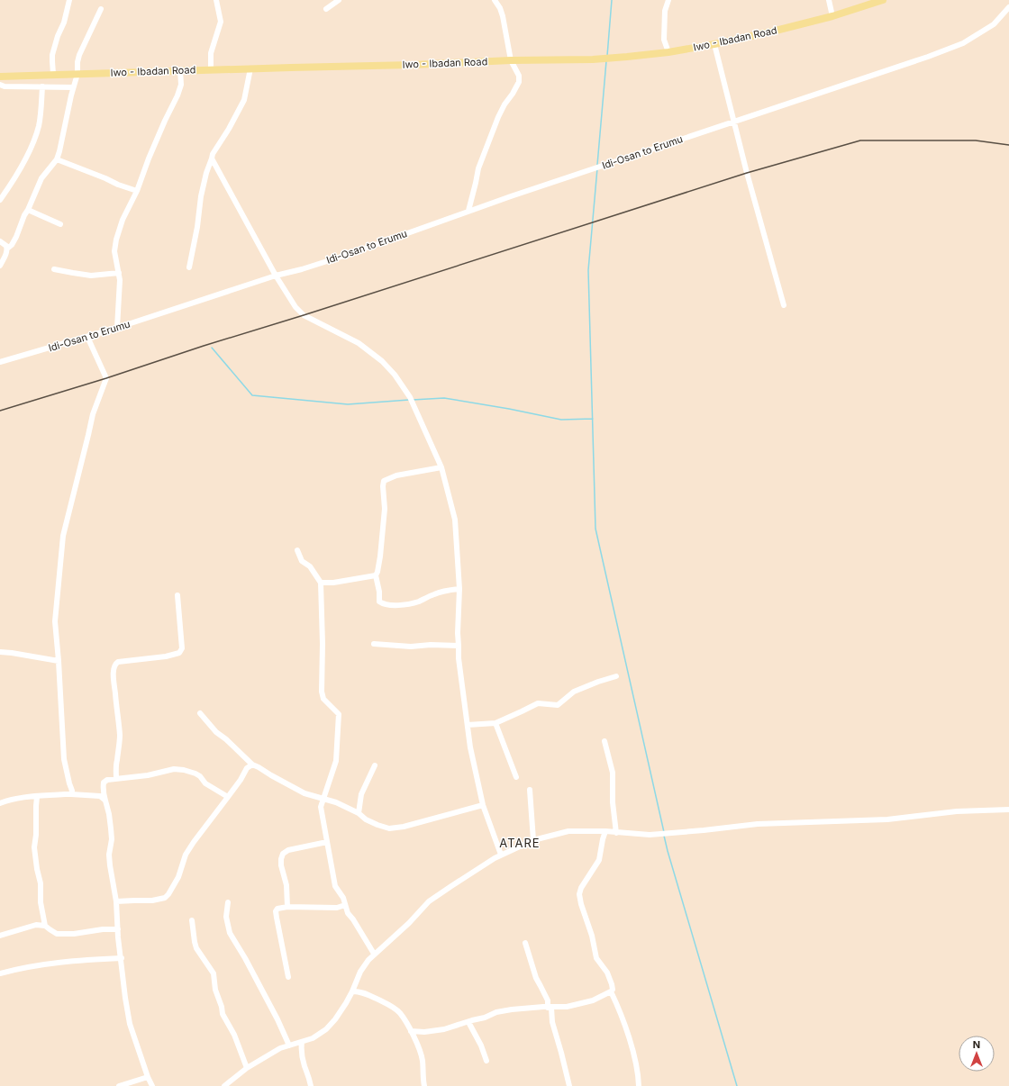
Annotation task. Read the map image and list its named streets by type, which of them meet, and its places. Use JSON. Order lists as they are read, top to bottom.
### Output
{
  "streets": {
    "main road": ["Iwo - Ibadan Road"],
    "street": ["Idi-Osan to Erumu"]
  },
  "districts": ["ATARE"],
  "north": "top"
}
